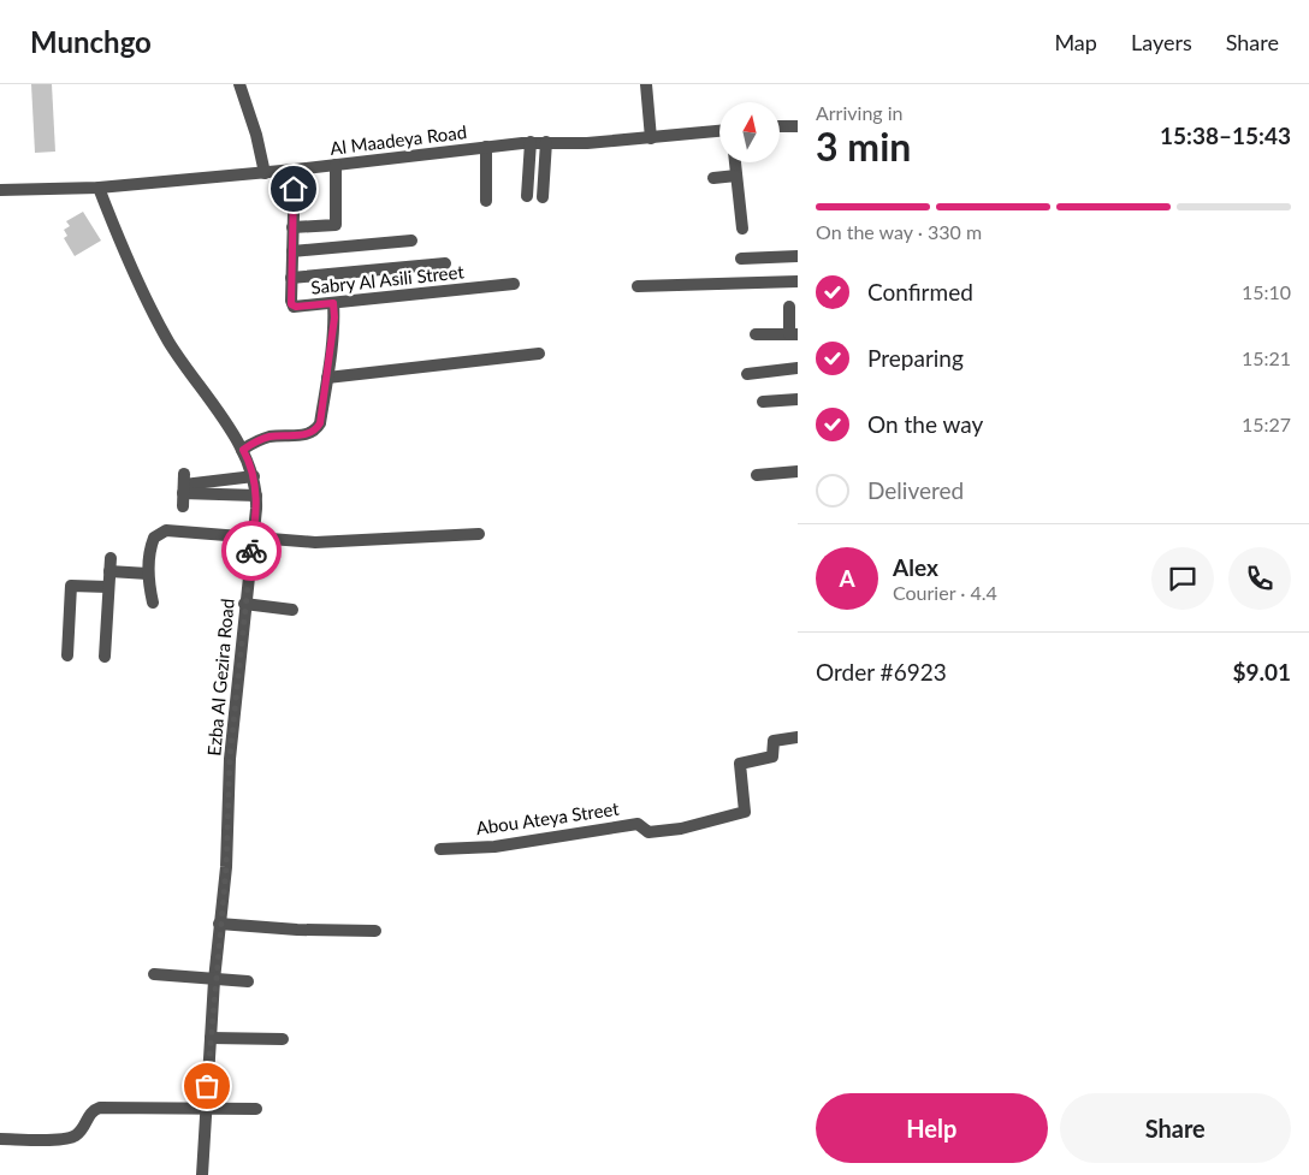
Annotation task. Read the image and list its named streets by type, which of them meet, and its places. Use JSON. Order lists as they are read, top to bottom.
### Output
{
  "streets": {
    "street": [
      "Al Maadeya Road",
      "Sabry Al Asili Street",
      "Ezba Al Gezira Road",
      "Abou Ateya Street"
    ]
  },
  "crossings": [
    ["Al Maadeya Road", "Sabry Al Asili Street"],
    ["Al Maadeya Road", "Ezba Al Gezira Road"]
  ],
  "north": "top",
  "page": {
    "header": "Munchgo",
    "nav": ["Map", "Layers", "Share"],
    "heading": ["3 min", "Arriving in", "15:38–15:43"],
    "panel": [
      "Alex",
      "Courier · 4.4",
      "Order #6923",
      "$9.01"
    ],
    "bar": "On the way · 330 m",
    "list": [
      ["Confirmed", "15:10"],
      ["Preparing", "15:21"],
      ["On the way", "15:27"],
      "Delivered"
    ],
    "round": "A",
    "buttons": ["Help", "Share"]
  }
}
